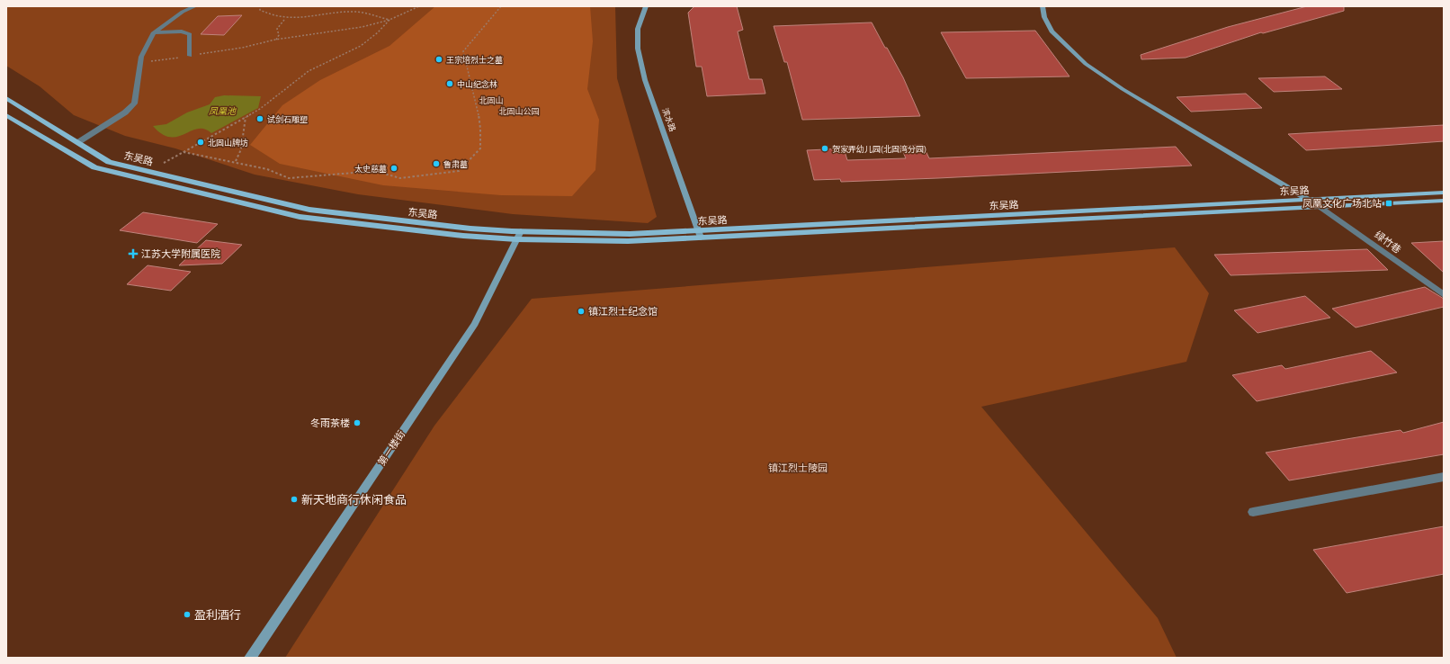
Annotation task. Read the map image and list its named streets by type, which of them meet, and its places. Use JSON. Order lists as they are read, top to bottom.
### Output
{
  "streets": {
    "main road": ["东吴路"],
    "street": ["滨水路", "绿竹巷", "第一楼街"]
  },
  "crossings": [
    ["滨水路", "东吴路"],
    ["东吴路", "绿竹巷"],
    ["东吴路", "第一楼街"]
  ],
  "water": ["凤凰池"],
  "parks": ["北固山", "北固山公园", "镇江烈士陵园"],
  "places": {
    "other": [
      "王宗培烈士之墓",
      "中山纪念林",
      "试剑石雕塑",
      "北固山牌坊",
      "贺家弄幼儿园(北固湾分园)",
      "鲁肃墓",
      "太史慈墓",
      "镇江烈士纪念馆",
      "冬雨茶楼",
      "新天地商行休闲食品",
      "盈利酒行"
    ],
    "transit": ["凤凰文化广场北站"],
    "health": ["江苏大学附属医院"]
  }
}
